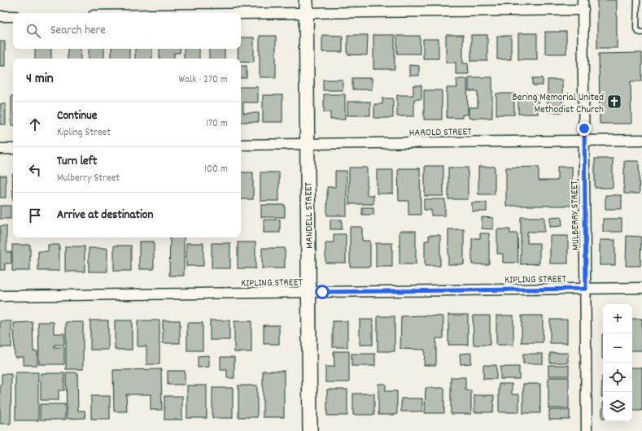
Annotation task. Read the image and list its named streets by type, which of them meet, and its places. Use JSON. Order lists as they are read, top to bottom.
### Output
{
  "streets": {
    "street": [
      "HAROLD STREET",
      "MANDELL STREET",
      "MULBERRY STREET",
      "KIPLING STREET"
    ]
  },
  "crossings": [
    ["HAROLD STREET", "MANDELL STREET"],
    ["HAROLD STREET", "MULBERRY STREET"],
    ["MANDELL STREET", "KIPLING STREET"],
    ["MULBERRY STREET", "KIPLING STREET"]
  ],
  "places": {
    "church": ["Bering Memorial United Methodist Church"]
  },
  "page": {
    "search": "Search here",
    "heading": ["4 min", "Walk · 270 m"],
    "list": [
      ["Continue", "Kipling Street", "170 m"],
      ["Turn left", "Mulberry Street", "100 m"],
      "Arrive at destination"
    ],
    "map_buttons": ["+", "−"]
  }
}
